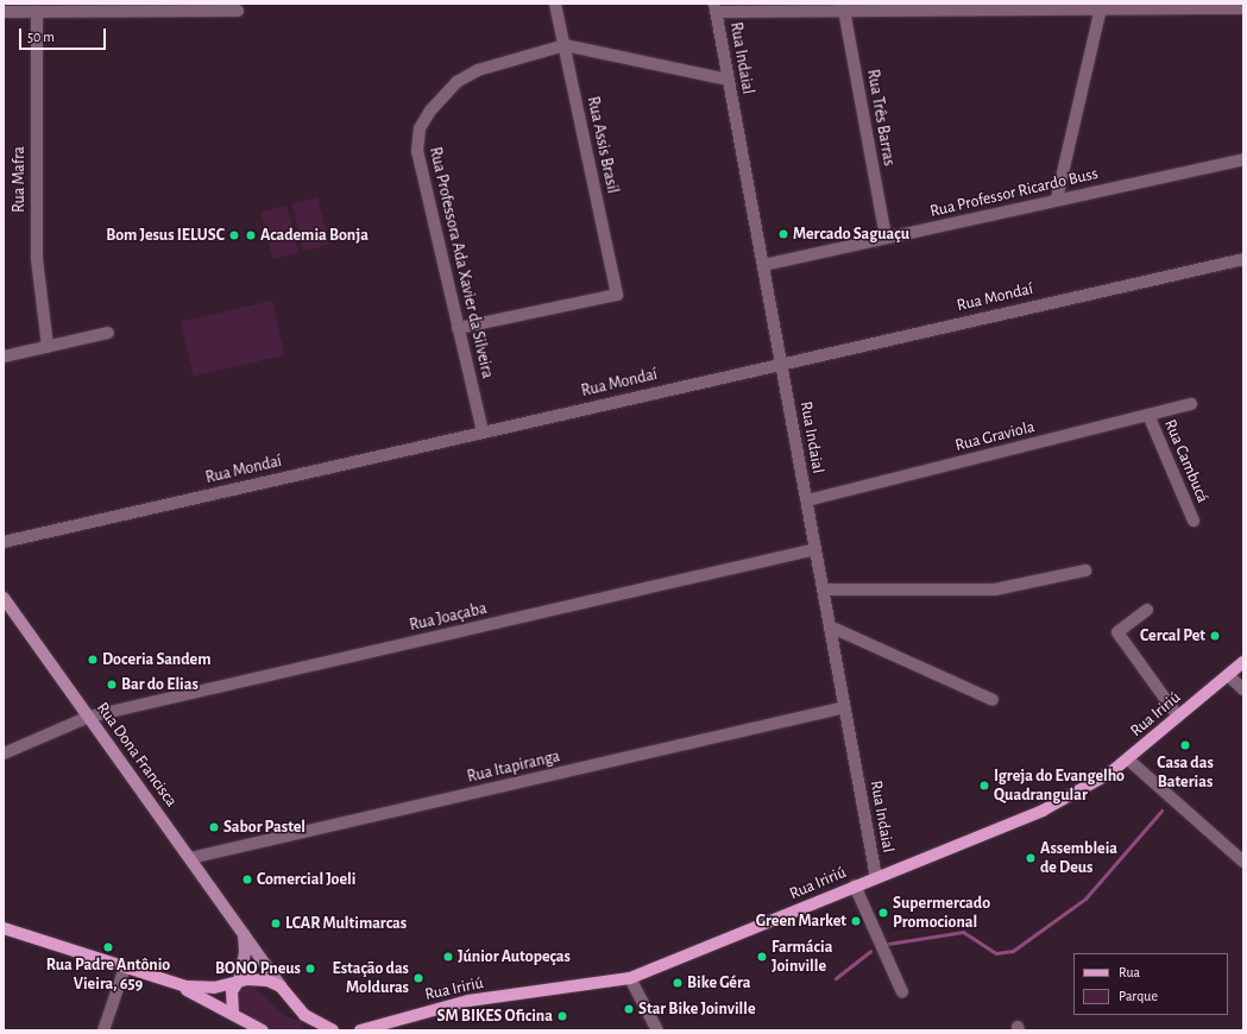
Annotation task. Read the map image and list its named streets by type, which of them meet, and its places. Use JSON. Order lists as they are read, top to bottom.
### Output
{
  "streets": {
    "main road": ["Rua Iririú", "Rua Dona Francisca"],
    "street": [
      "Rua Indaial",
      "Rua Três Barras",
      "Rua Assis Brasil",
      "Rua Mafra",
      "Rua Professor Ricardo Buss",
      "Rua Professora Ada Xavier da Silveira",
      "Rua Mondaí",
      "Rua Graviola",
      "Rua Cambucá",
      "Rua Joaçaba",
      "Rua Itapiranga"
    ]
  },
  "crossings": [
    ["Rua Indaial", "Rua Professor Ricardo Buss"],
    ["Rua Indaial", "Rua Professora Ada Xavier da Silveira"],
    ["Rua Indaial", "Rua Mondaí"],
    ["Rua Indaial", "Rua Graviola"],
    ["Rua Indaial", "Rua Joaçaba"],
    ["Rua Indaial", "Rua Iririú"],
    ["Rua Indaial", "Rua Itapiranga"],
    ["Rua Três Barras", "Rua Professor Ricardo Buss"],
    ["Rua Assis Brasil", "Rua Professora Ada Xavier da Silveira"],
    ["Rua Professora Ada Xavier da Silveira", "Rua Mondaí"],
    ["Rua Graviola", "Rua Cambucá"],
    ["Rua Joaçaba", "Rua Dona Francisca"],
    ["Rua Dona Francisca", "Rua Itapiranga"]
  ],
  "places": [
    "Mercado Saguaçu",
    "Bom Jesus IELUSC",
    "Academia Bonja",
    "Cercal Pet",
    "Doceria Sandem",
    "Bar do Elias",
    "Casa das Baterias",
    "Igreja do Evangelho Quadrangular",
    "Sabor Pastel",
    "Assembleia de Deus",
    "Comercial Joeli",
    "Supermercado Promocional",
    "Green Market",
    "LCAR Multimarcas",
    "Rua Padre Antônio Vieira, 659",
    "Júnior Autopeças",
    "Farmácia Joinville",
    "BONO Pneus",
    "Estação das Molduras",
    "Bike Géra",
    "Star Bike Joinville",
    "SM BIKES Oficina"
  ],
  "legend": ["Rua", "Parque"],
  "scale_bar": "50 m"
}
